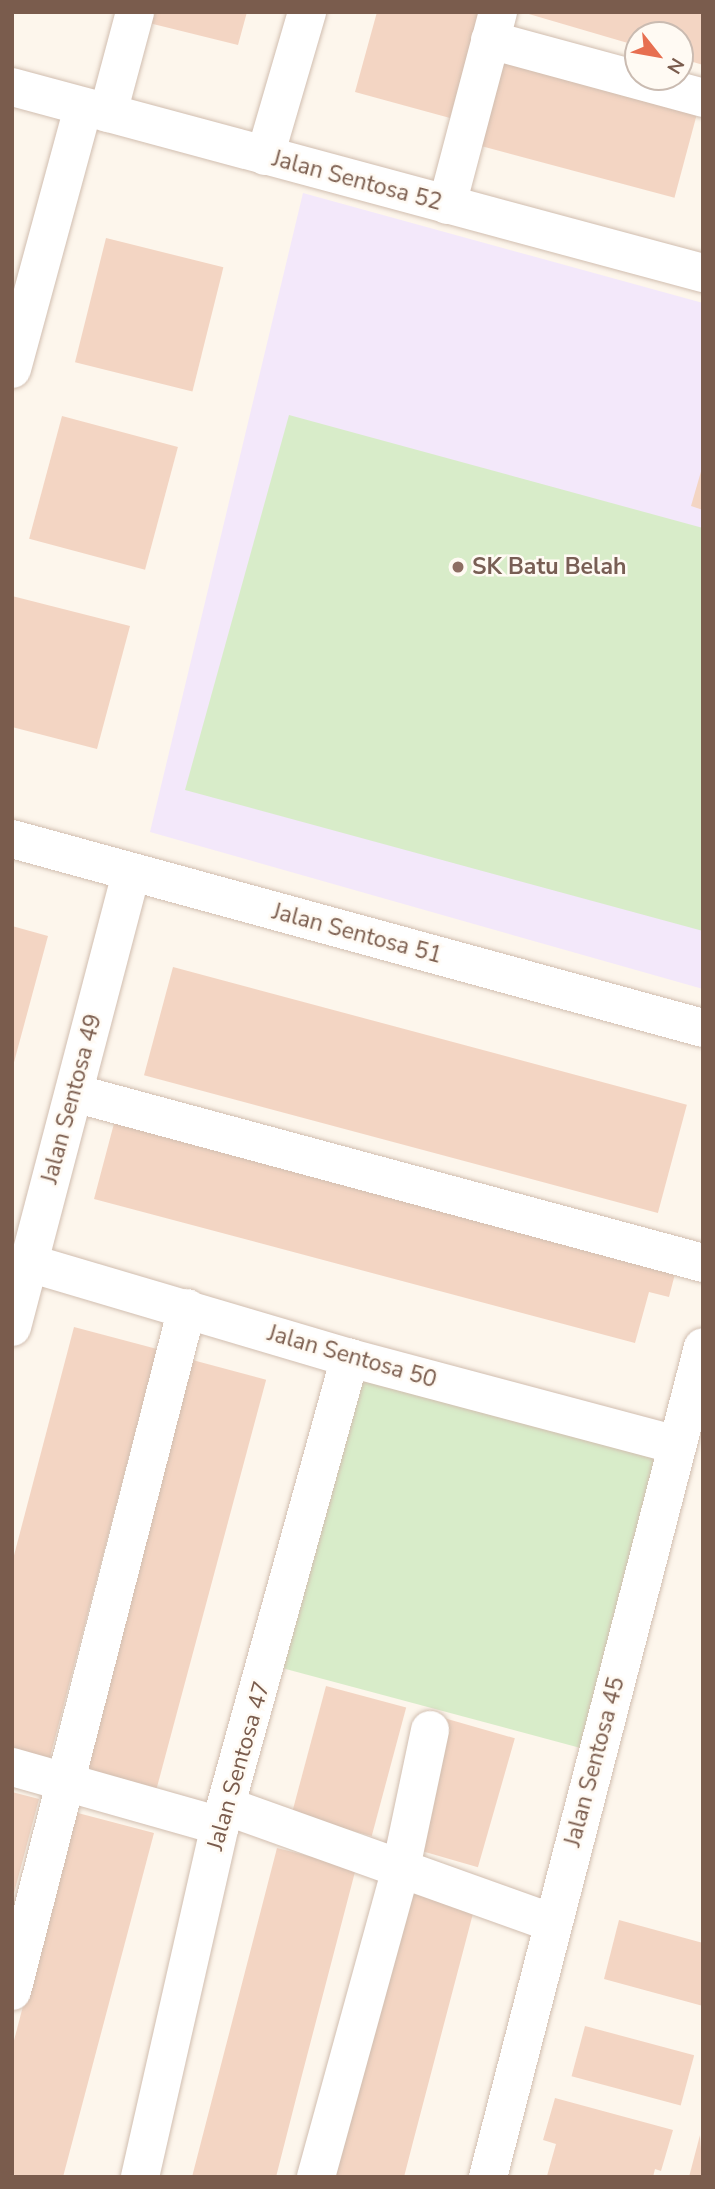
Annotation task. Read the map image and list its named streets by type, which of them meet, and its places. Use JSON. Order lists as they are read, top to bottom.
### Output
{
  "streets": {
    "street": [
      "Jalan Sentosa 52",
      "Jalan Sentosa 51",
      "Jalan Sentosa 49",
      "Jalan Sentosa 50",
      "Jalan Sentosa 45",
      "Jalan Sentosa 47"
    ]
  },
  "crossings": [
    ["Jalan Sentosa 51", "Jalan Sentosa 49"],
    ["Jalan Sentosa 49", "Jalan Sentosa 50"],
    ["Jalan Sentosa 50", "Jalan Sentosa 45"],
    ["Jalan Sentosa 50", "Jalan Sentosa 47"]
  ],
  "places": ["SK Batu Belah"],
  "north": "bottom right"
}
